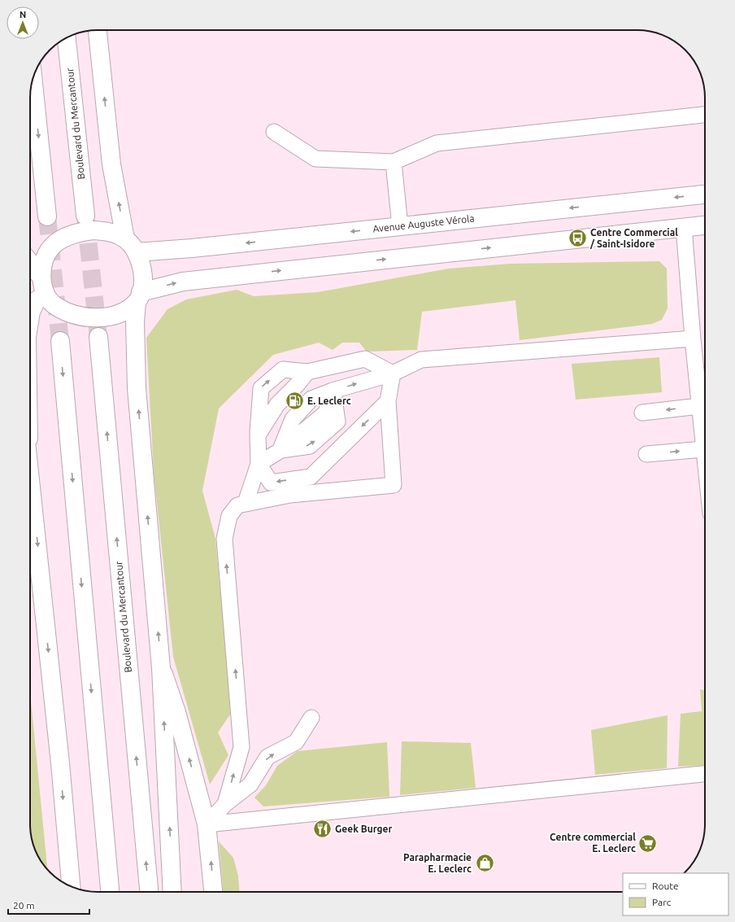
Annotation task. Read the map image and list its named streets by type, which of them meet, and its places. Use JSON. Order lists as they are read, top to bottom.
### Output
{
  "streets": {
    "main road": ["Boulevard du Mercantour", "Avenue Auguste Vérola"]
  },
  "places": {
    "bus stop": ["Centre Commercial / Saint-Isidore"],
    "fuel station": ["E. Leclerc"],
    "restaurant": ["Geek Burger"],
    "supermarket": ["Centre commercial E. Leclerc"],
    "shop": ["Parapharmacie E. Leclerc"]
  },
  "legend": ["Route", "Parc"],
  "scale_bar": "20 m",
  "north": "top"
}
